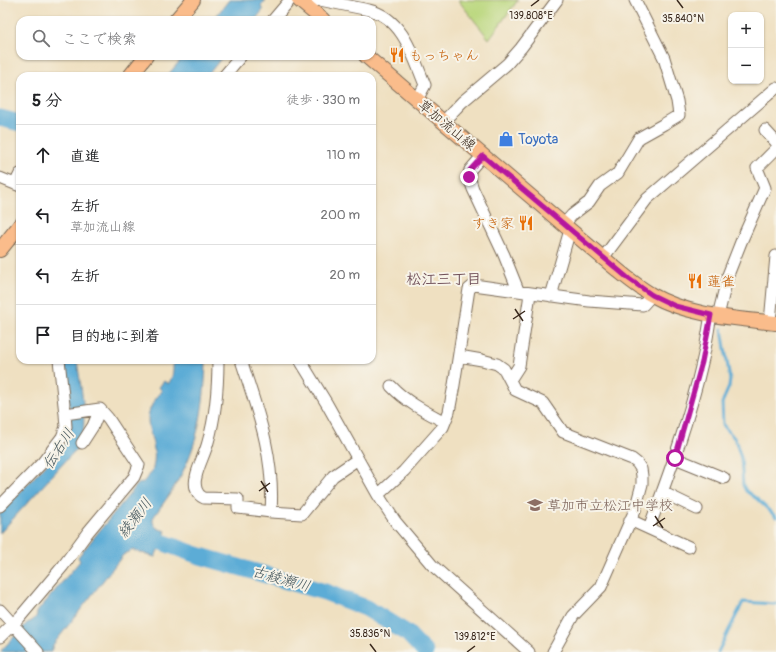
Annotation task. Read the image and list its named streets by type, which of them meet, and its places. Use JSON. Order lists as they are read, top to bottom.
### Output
{
  "streets": {
    "main road": ["草加流山線"]
  },
  "districts": ["松江三丁目"],
  "water": ["伝右川", "綾瀬川", "古綾瀬川"],
  "places": {
    "restaurant": ["もっちゃん", "すき家", "蓮雀"],
    "shop": ["Toyota"],
    "school or university": ["草加市立松江中学校"]
  },
  "page": {
    "map_buttons": ["+", "−"],
    "search": "ここで検索",
    "heading": ["5 分", "徒歩 · 330 m"],
    "list": [
      ["直進", "110 m"],
      ["左折", "草加流山線", "200 m"],
      ["左折", "20 m"],
      "目的地に到着"
    ]
  },
  "coordinates": [
    "139.808°E",
    "35.840°N",
    "35.836°N",
    "139.812°E"
  ]
}
